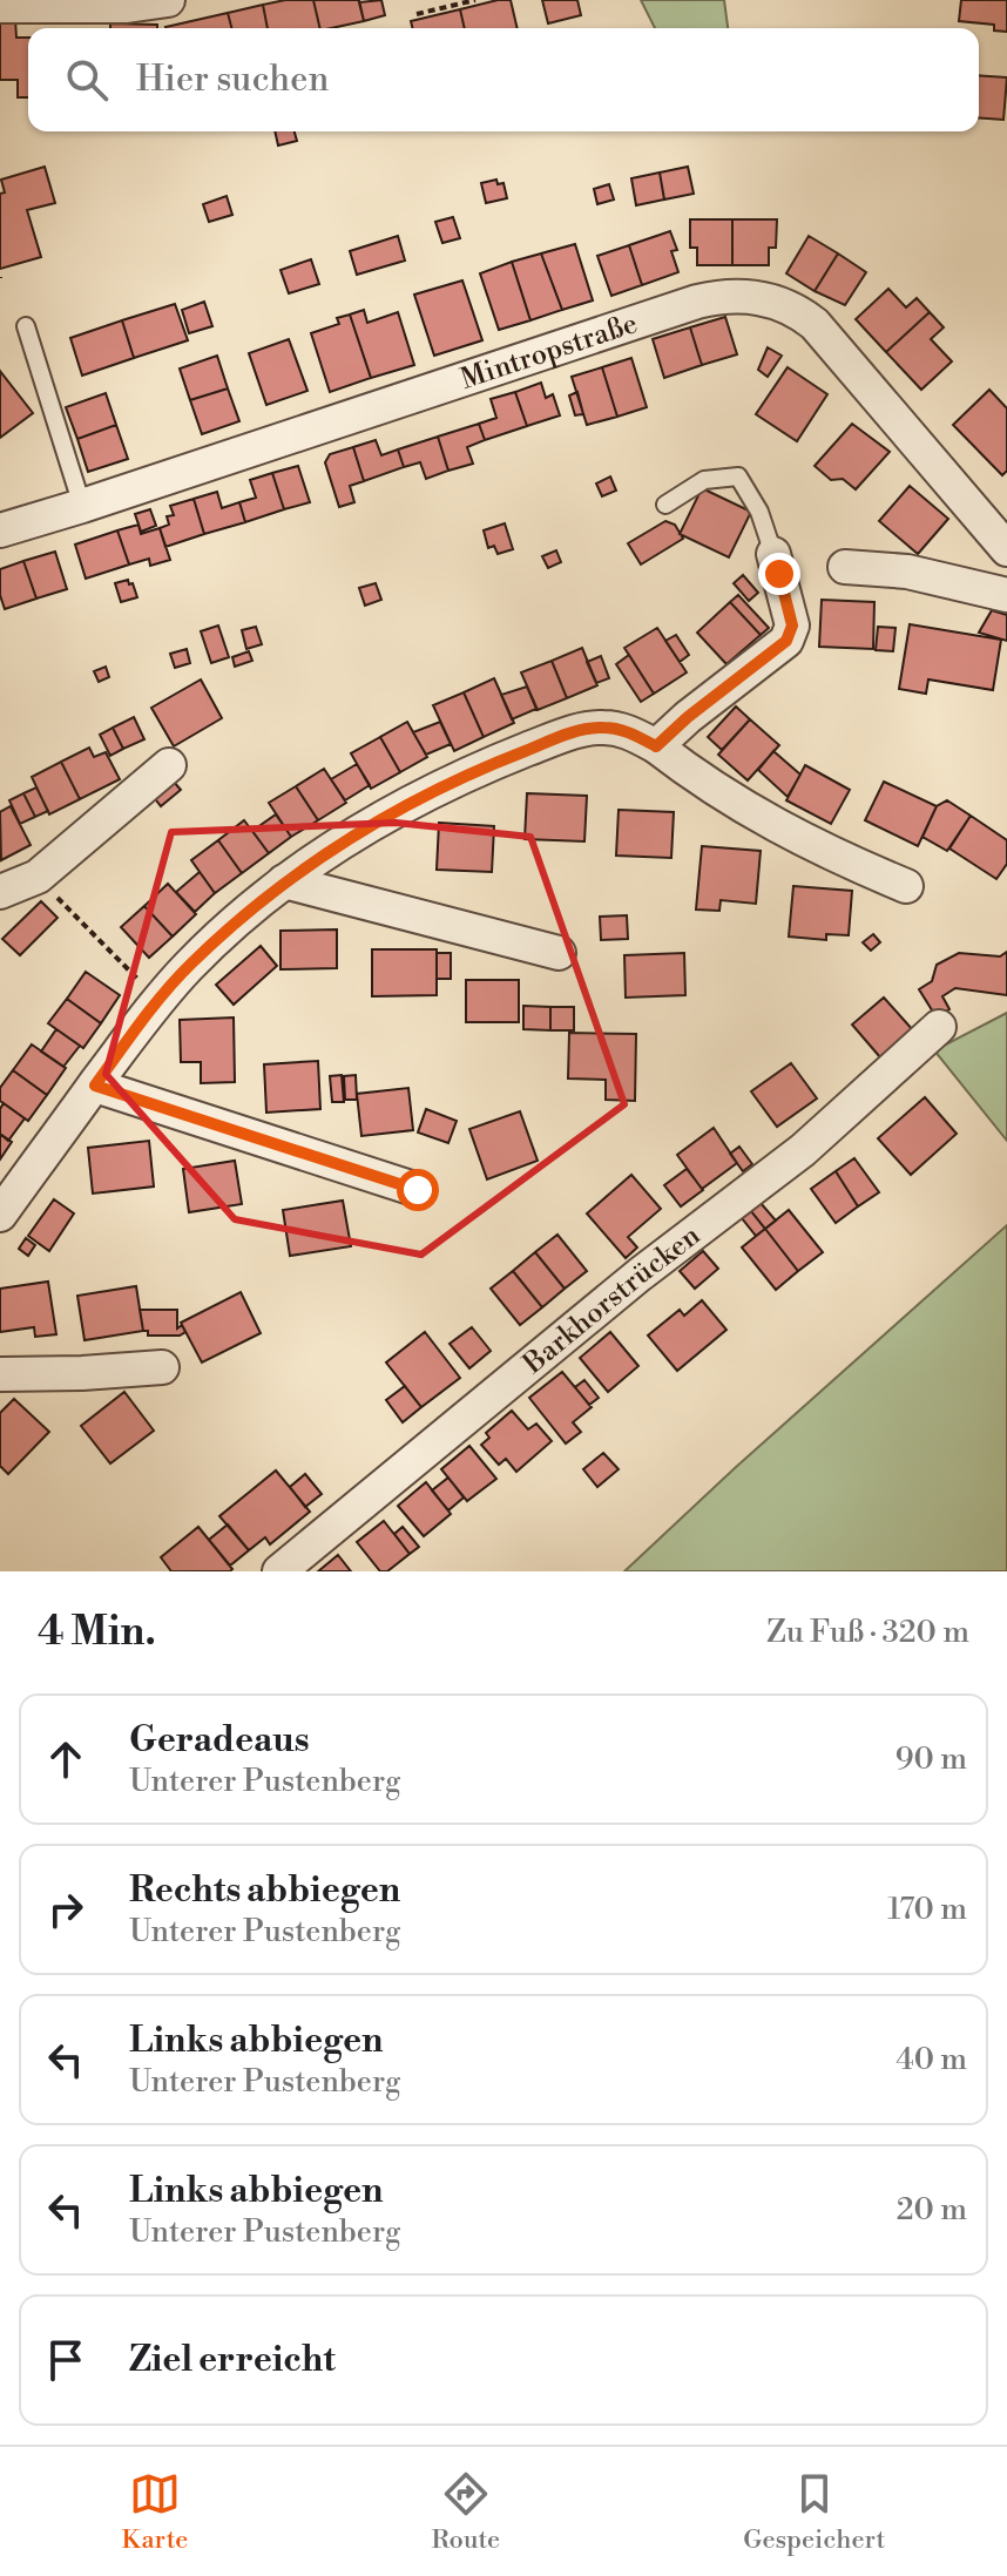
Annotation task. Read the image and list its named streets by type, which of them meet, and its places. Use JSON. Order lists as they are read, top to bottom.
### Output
{
  "streets": {
    "street": ["Mintropstraße", "Barkhorstrücken"]
  },
  "page": {
    "search": "Hier suchen",
    "heading": ["4 Min.", "Zu Fuß · 320 m"],
    "list": [
      ["Geradeaus", "Unterer Pustenberg", "90 m"],
      ["Rechts abbiegen", "Unterer Pustenberg", "170 m"],
      ["Links abbiegen", "Unterer Pustenberg", "40 m"],
      ["Links abbiegen", "Unterer Pustenberg", "20 m"],
      "Ziel erreicht"
    ],
    "nav": ["Karte", "Route", "Gespeichert"]
  }
}
